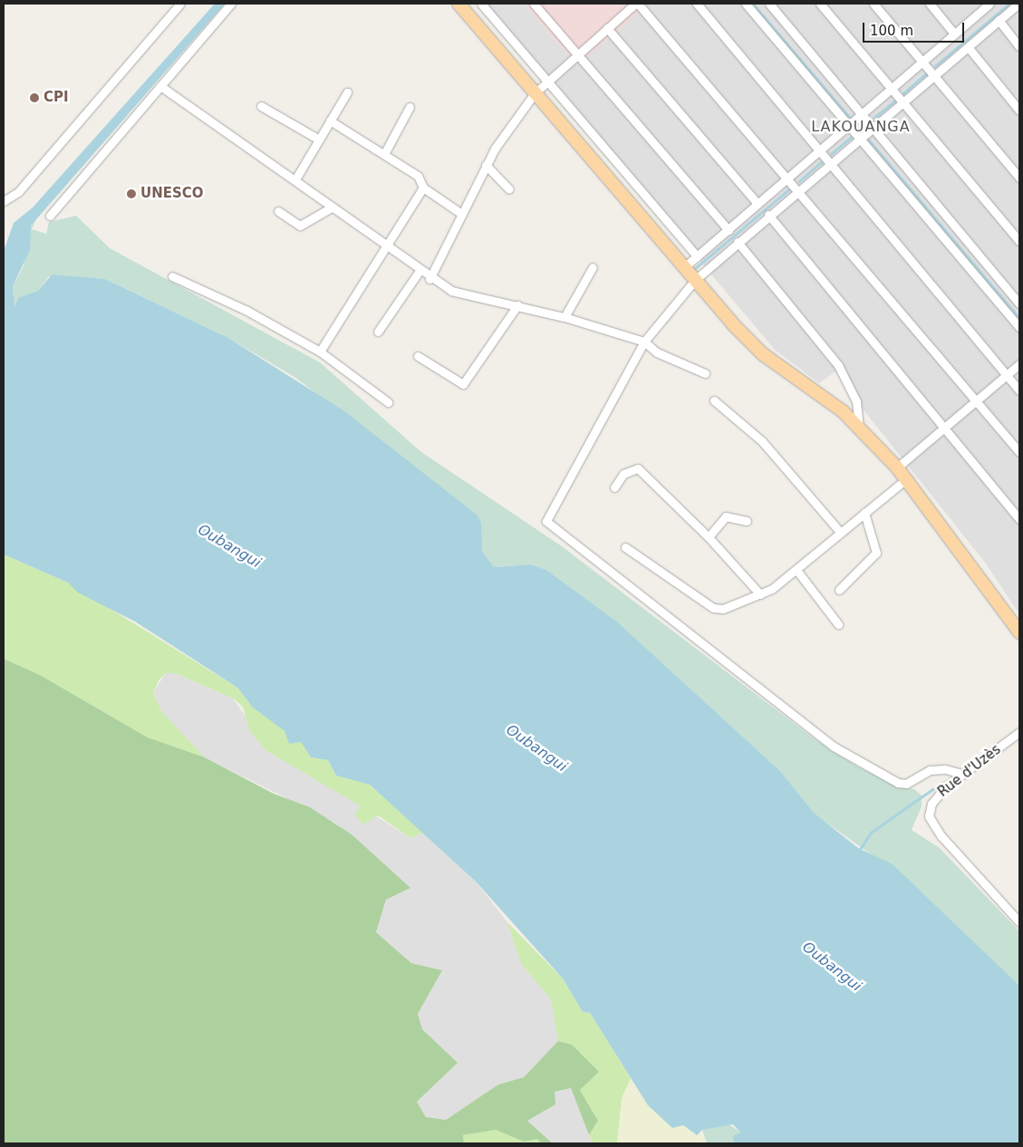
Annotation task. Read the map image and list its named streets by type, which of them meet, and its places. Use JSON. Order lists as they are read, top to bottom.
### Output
{
  "streets": {
    "street": ["Rue d'Uzès"]
  },
  "districts": ["LAKOUANGA"],
  "water": ["Oubangui"],
  "places": ["CPI", "UNESCO"],
  "scale_bar": "100 m"
}
